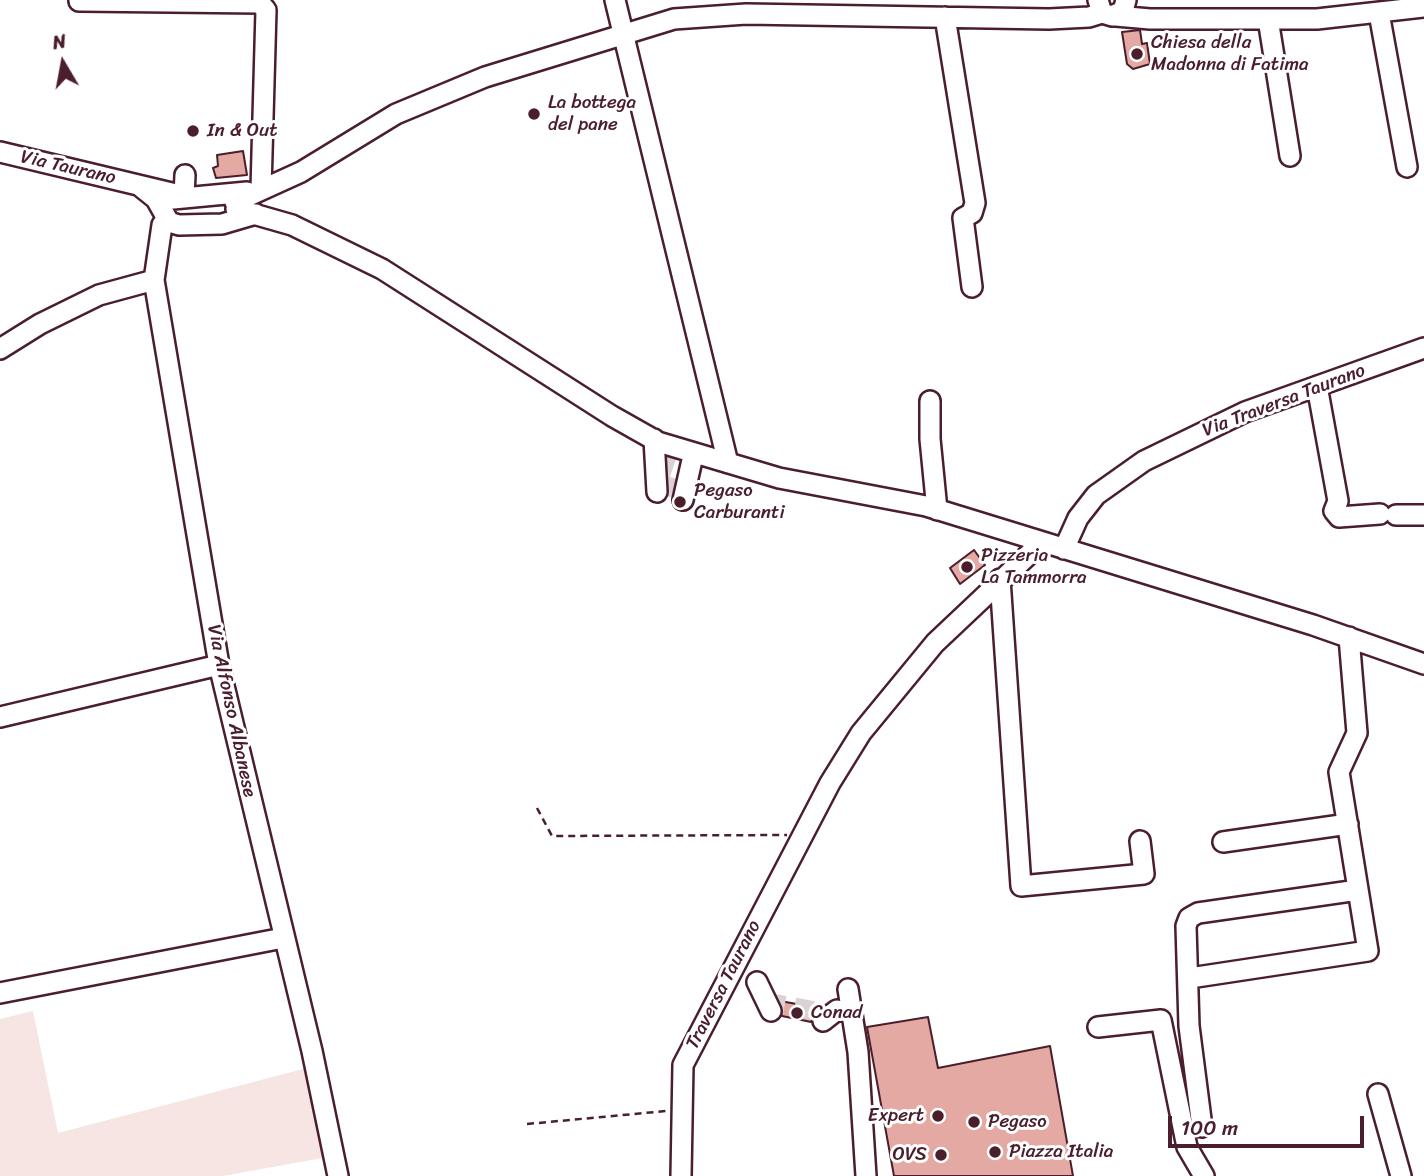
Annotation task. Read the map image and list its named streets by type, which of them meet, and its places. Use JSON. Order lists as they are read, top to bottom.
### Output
{
  "streets": {
    "street": [
      "Via Taurano",
      "Via Traversa Taurano",
      "Via Alfonso Albanese",
      "Traversa Taurano"
    ]
  },
  "crossings": [
    ["Via Taurano", "Via Alfonso Albanese"]
  ],
  "places": [
    "Chiesa della Madonna di Fatima",
    "La bottega del pane",
    "In & Out",
    "Pegaso Carburanti",
    "Pizzeria La Tammorra",
    "Conad",
    "Expert",
    "Pegaso",
    "Piazza Italia",
    "OVS"
  ],
  "scale_bar": "100 m",
  "north": "top"
}
